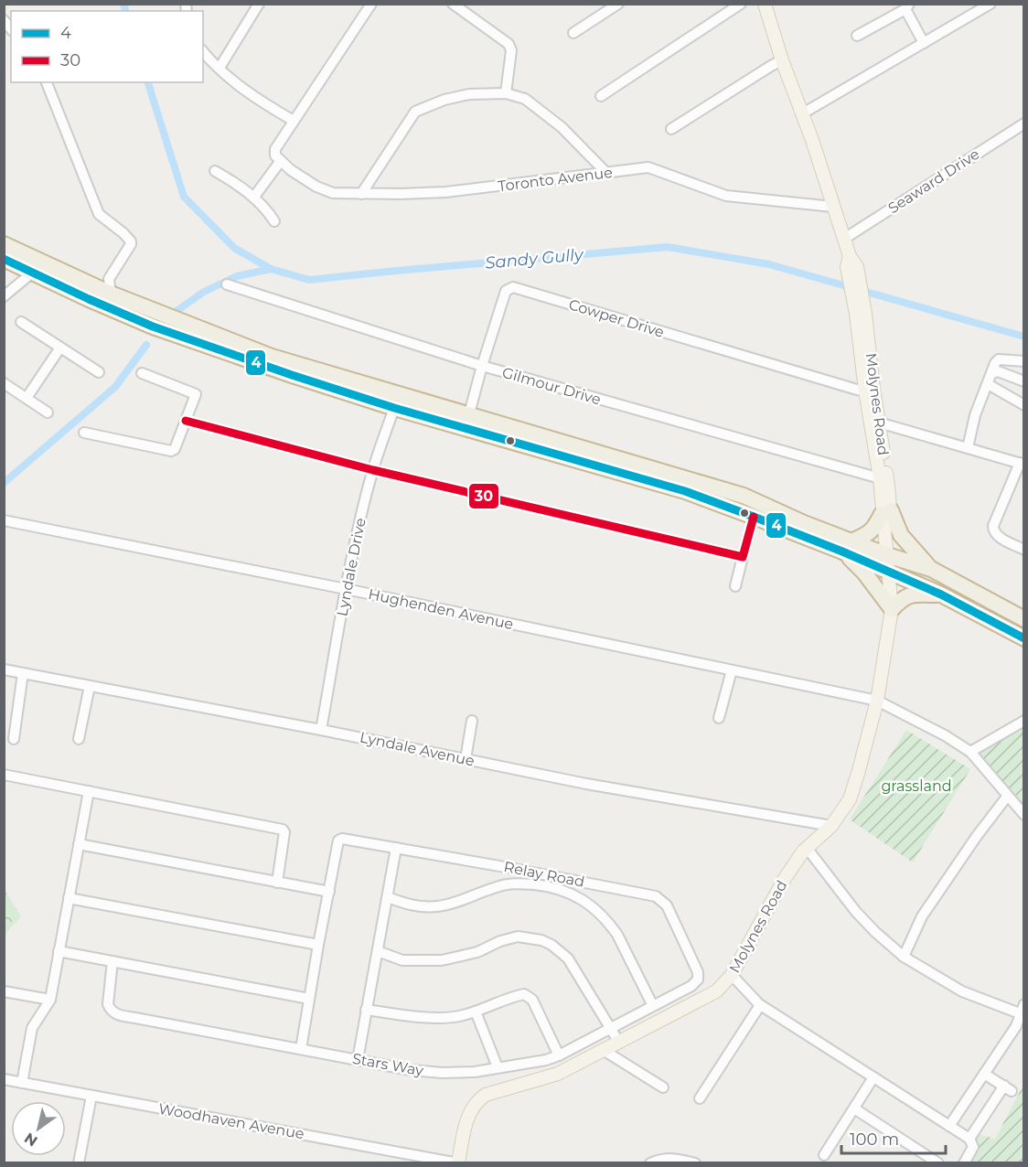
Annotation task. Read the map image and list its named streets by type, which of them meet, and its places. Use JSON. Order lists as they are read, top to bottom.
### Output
{
  "streets": {
    "main road": ["Molynes Road"],
    "street": [
      "Toronto Avenue",
      "Seaward Drive",
      "Cowper Drive",
      "Gilmour Drive",
      "Lyndale Drive",
      "Hughenden Avenue",
      "Lyndale Avenue",
      "Relay Road",
      "Stars Way",
      "Woodhaven Avenue"
    ]
  },
  "crossings": [
    ["Toronto Avenue", "Molynes Road"],
    ["Seaward Drive", "Molynes Road"],
    ["Cowper Drive", "Gilmour Drive"],
    ["Cowper Drive", "Molynes Road"],
    ["Gilmour Drive", "Molynes Road"],
    ["Molynes Road", "Hughenden Avenue"],
    ["Molynes Road", "Lyndale Avenue"],
    ["Molynes Road", "Woodhaven Avenue"],
    ["Lyndale Drive", "Hughenden Avenue"],
    ["Lyndale Drive", "Lyndale Avenue"],
    ["Relay Road", "Stars Way"]
  ],
  "water": ["Sandy Gully"],
  "parks": ["grassland"],
  "lines": ["transit line 4", "transit line 30"],
  "legend": ["4", "30"],
  "scale_bar": "100 m",
  "north": "bottom left"
}
